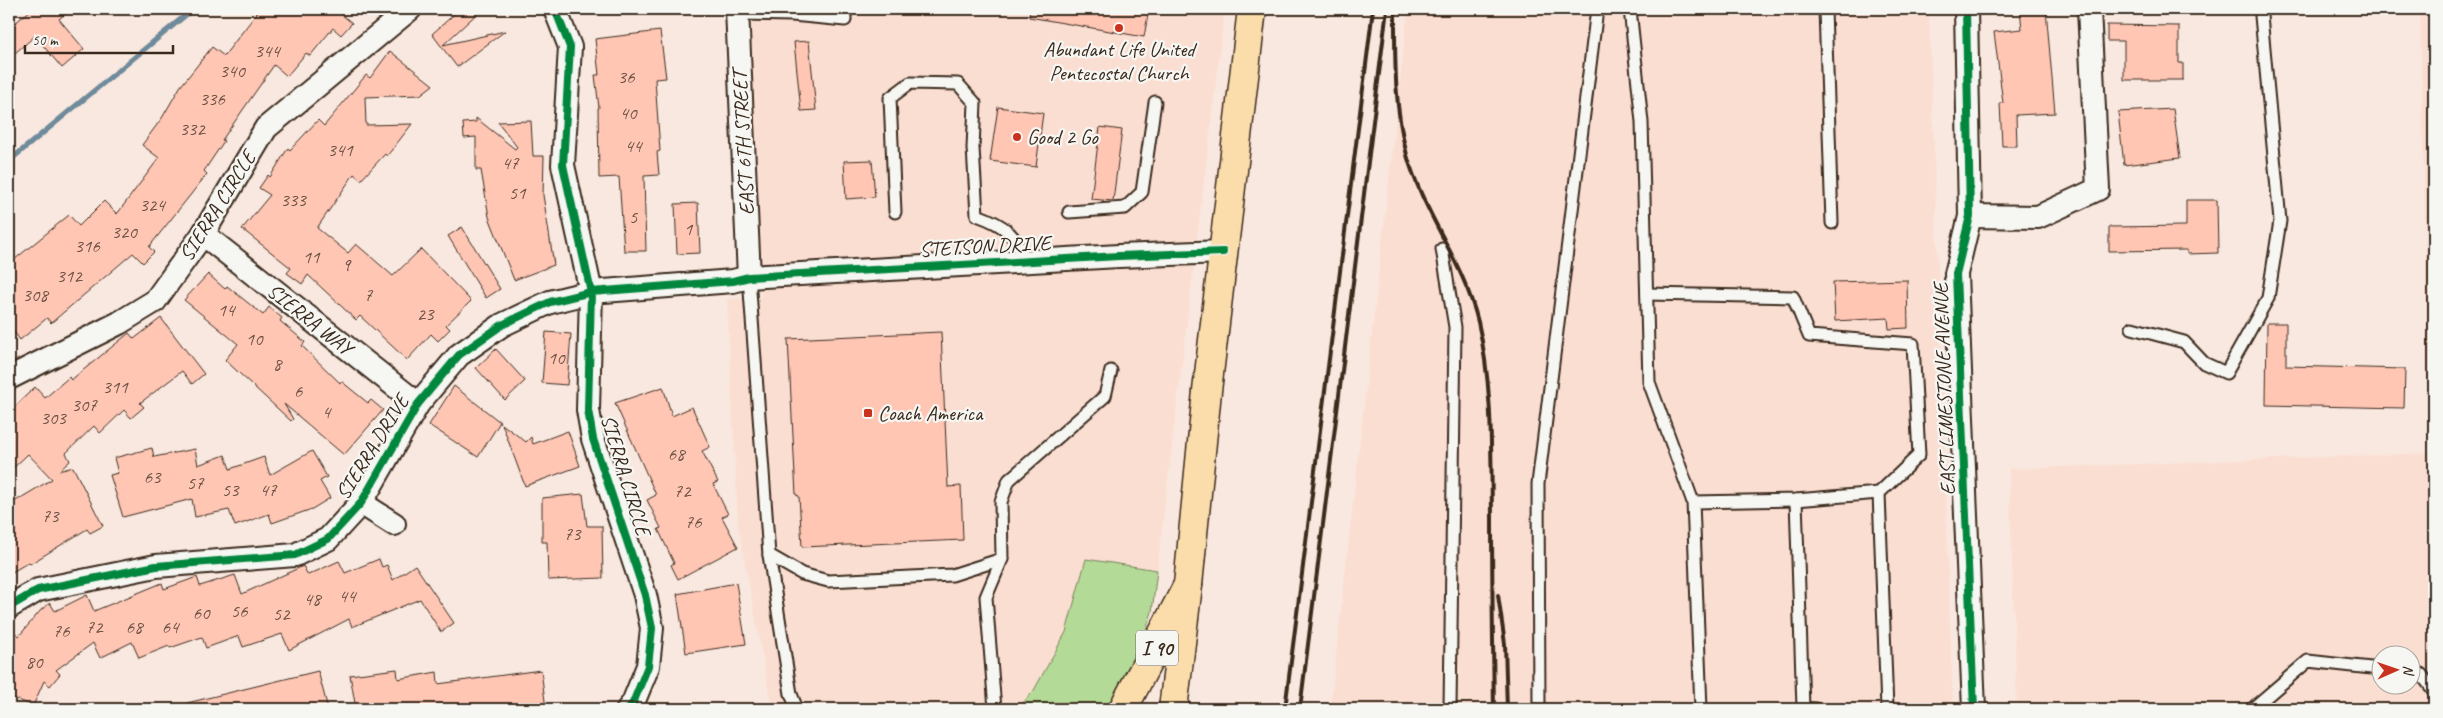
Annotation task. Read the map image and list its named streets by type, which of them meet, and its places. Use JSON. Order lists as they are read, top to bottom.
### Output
{
  "streets": {
    "main road": ["I 90"],
    "street": [
      "EAST 6TH STREET",
      "SIERRA CIRCLE",
      "STETSON DRIVE",
      "SIERRA WAY",
      "EAST LIMESTONE AVENUE",
      "SIERRA DRIVE"
    ]
  },
  "crossings": [
    ["EAST 6TH STREET", "STETSON DRIVE"],
    ["EAST 6TH STREET", "SIERRA DRIVE"],
    ["SIERRA CIRCLE", "SIERRA WAY"],
    ["SIERRA CIRCLE", "SIERRA DRIVE"],
    ["STETSON DRIVE", "SIERRA DRIVE"],
    ["SIERRA WAY", "SIERRA DRIVE"]
  ],
  "places": {
    "other": ["Abundant Life United Pentecostal Church", "Good 2 Go"],
    "transit": ["Coach America"]
  },
  "house_numbers": [
    "344",
    "340",
    "36",
    "336",
    "40",
    "332",
    "44",
    "341",
    "47",
    "51",
    "333",
    "324",
    "5",
    "1",
    "320",
    "316",
    "11",
    "9",
    "312",
    "308",
    "7",
    "14",
    "23",
    "10",
    "10",
    "8",
    "311",
    "6",
    "307",
    "4",
    "303",
    "68",
    "63",
    "57",
    "53",
    "47",
    "72",
    "73",
    "76",
    "73",
    "44",
    "48",
    "56",
    "60",
    "52",
    "72",
    "68",
    "64",
    "76",
    "80"
  ],
  "scale_bar": "50 m",
  "north": "right"
}
